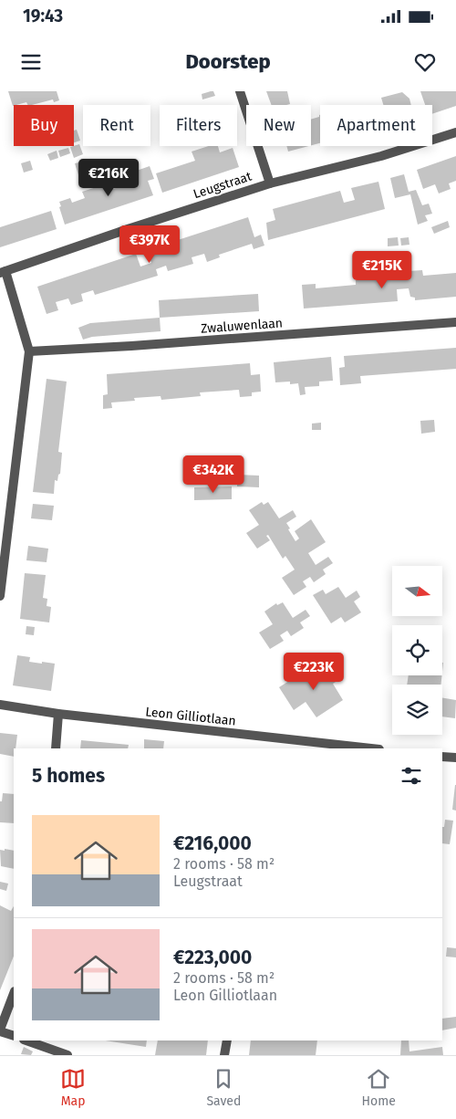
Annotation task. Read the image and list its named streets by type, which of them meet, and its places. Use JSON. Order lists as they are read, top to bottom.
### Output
{
  "streets": {
    "street": ["Leugstraat", "Zwaluwenlaan", "Leon Gilliotlaan"]
  },
  "north": "right",
  "page": {
    "status": "19:43",
    "header": "Doorstep",
    "chip": [
      "Buy",
      "Rent",
      "Filters",
      "New",
      "Apartment"
    ],
    "price": [
      "€216K",
      "€397K",
      "€215K",
      "€342K",
      "€223K"
    ],
    "heading": "5 homes",
    "list": [
      {
        "name": "€216,000",
        "note": "2 rooms · 58 m² · Leugstraat"
      },
      {
        "name": "€223,000",
        "note": "2 rooms · 58 m² · Leon Gilliotlaan"
      }
    ],
    "tabs": ["Map", "Saved", "Home"]
  }
}
